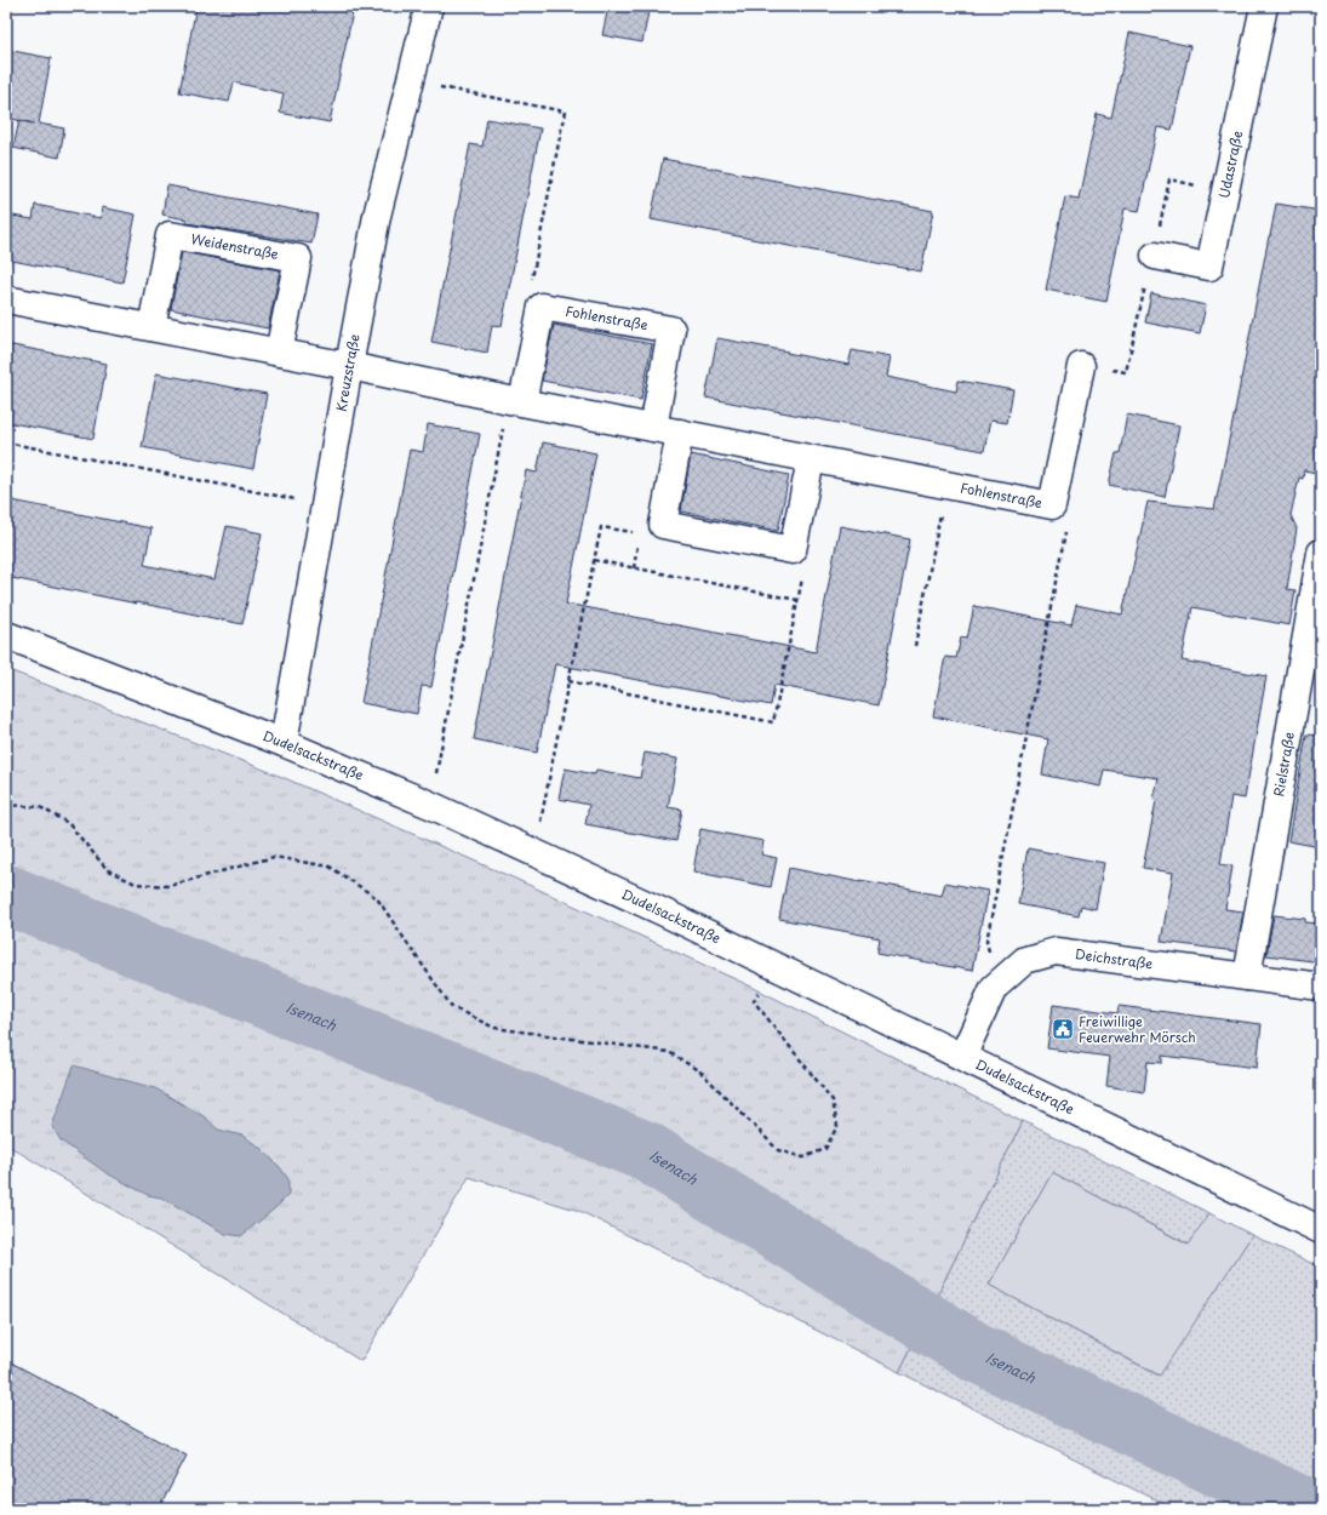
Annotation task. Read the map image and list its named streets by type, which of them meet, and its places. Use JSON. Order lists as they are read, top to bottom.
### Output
{
  "streets": {
    "street": [
      "Udastraße",
      "Weidenstraße",
      "Fohlenstraße",
      "Kreuzstraße",
      "Dudelsackstraße",
      "Rielstraße",
      "Deichstraße"
    ]
  },
  "crossings": [
    ["Fohlenstraße", "Kreuzstraße"],
    ["Kreuzstraße", "Dudelsackstraße"],
    ["Dudelsackstraße", "Deichstraße"],
    ["Rielstraße", "Deichstraße"]
  ],
  "water": ["Isenach"],
  "places": {
    "public building": ["Freiwillige Feuerwehr Mörsch"]
  }
}
